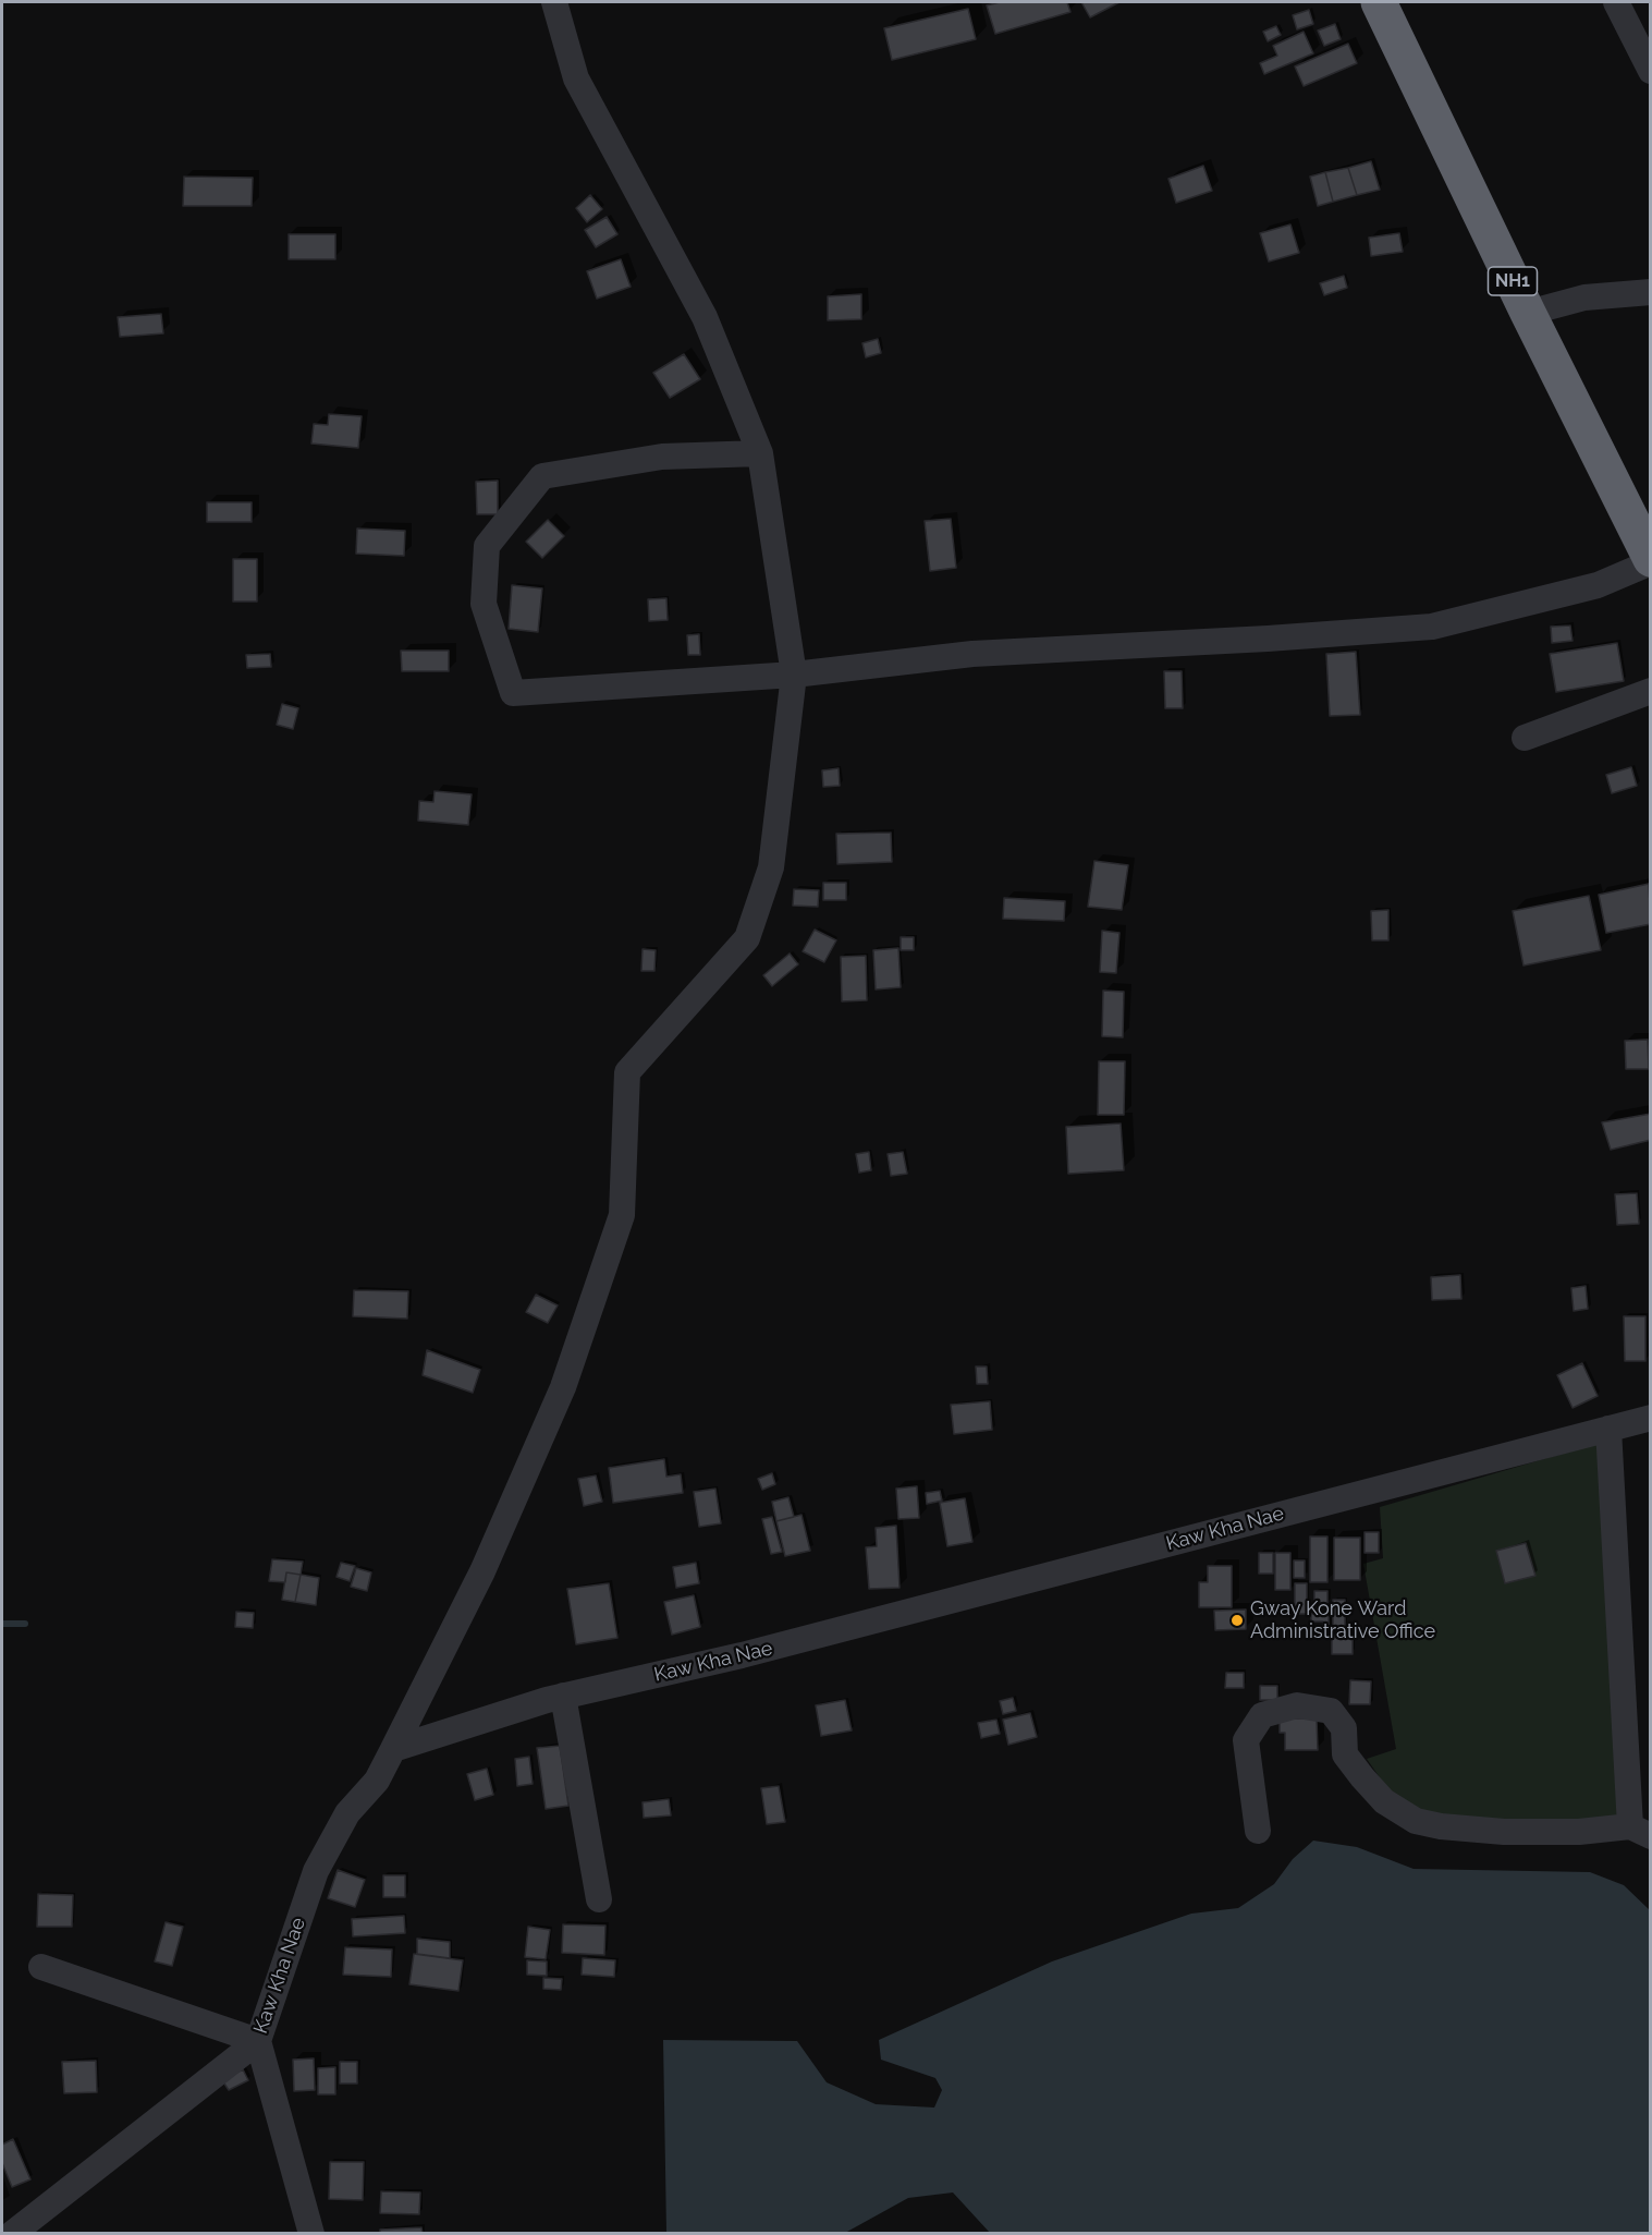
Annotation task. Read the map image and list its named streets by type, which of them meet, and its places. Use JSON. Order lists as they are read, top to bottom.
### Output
{
  "streets": {
    "highway": ["NH1"],
    "street": ["Kaw Kha Nae"]
  },
  "places": ["Gway Kone Ward Administrative Office"]
}
